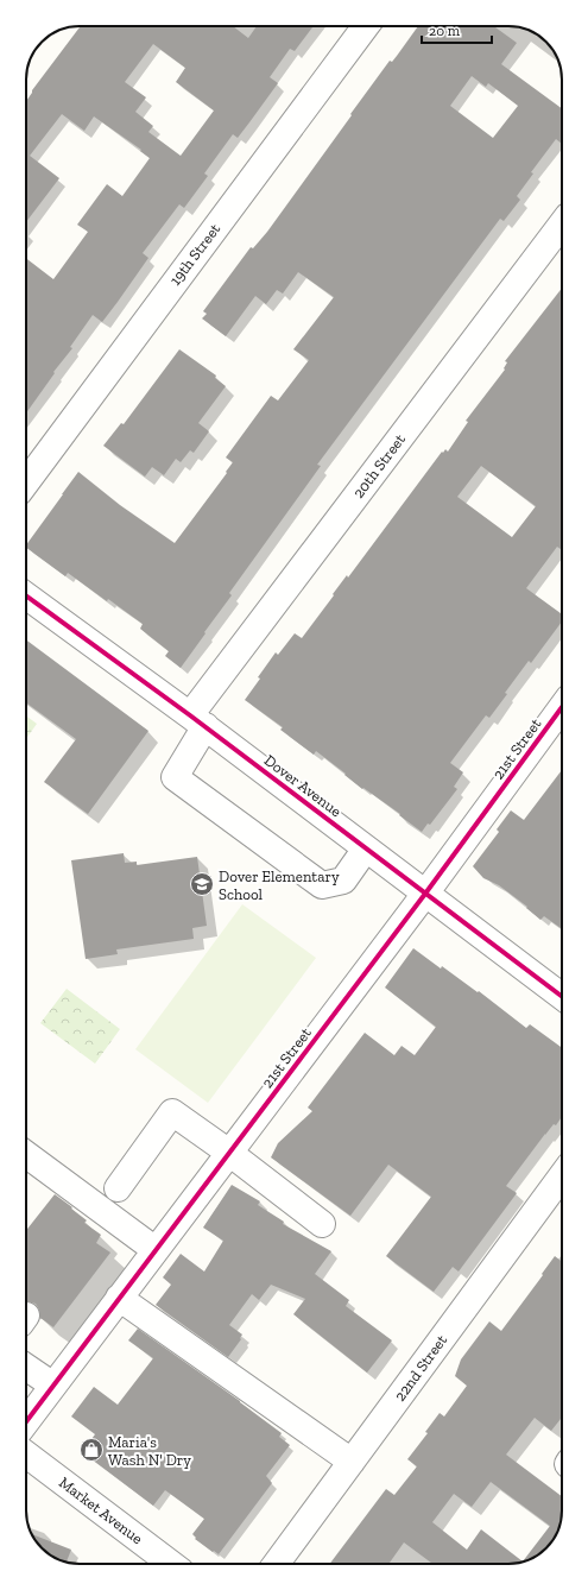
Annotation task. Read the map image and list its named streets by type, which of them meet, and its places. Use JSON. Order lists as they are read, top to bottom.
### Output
{
  "streets": {
    "street": [
      "19th Street",
      "20th Street",
      "21st Street",
      "Dover Avenue",
      "22nd Street",
      "Market Avenue"
    ]
  },
  "crossings": [
    ["20th Street", "Dover Avenue"],
    ["21st Street", "Dover Avenue"]
  ],
  "places": {
    "school or university": ["Dover Elementary School"],
    "shop": ["Maria's Wash N' Dry"]
  },
  "scale_bar": "20 m"
}
